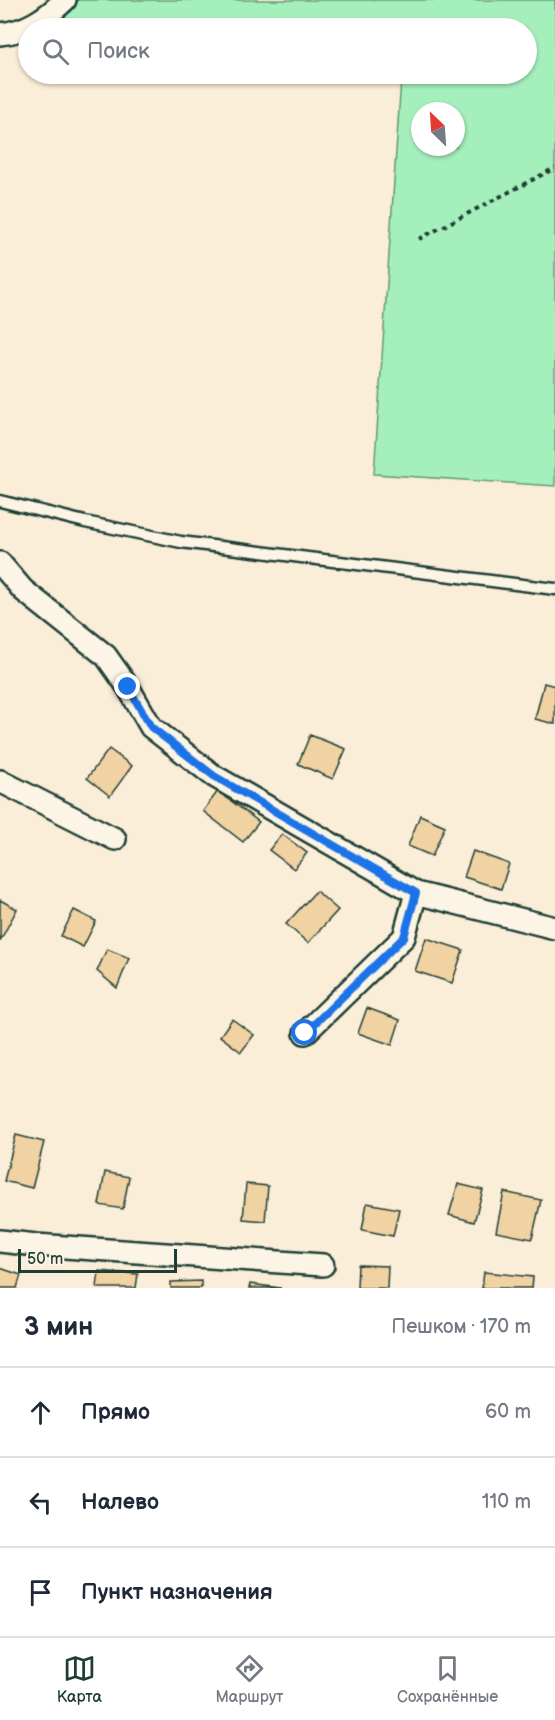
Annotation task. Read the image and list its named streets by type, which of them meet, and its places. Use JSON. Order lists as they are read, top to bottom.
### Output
{
  "scale_bar": "50 m",
  "north": "top left",
  "page": {
    "search": "Поиск",
    "scale": "50 m",
    "heading": ["3 мин", "Пешком · 170 m"],
    "list": [
      ["Прямо", "60 m"],
      ["Налево", "110 m"],
      "Пункт назначения"
    ],
    "nav": ["Карта", "Маршрут", "Сохранённые"]
  }
}
